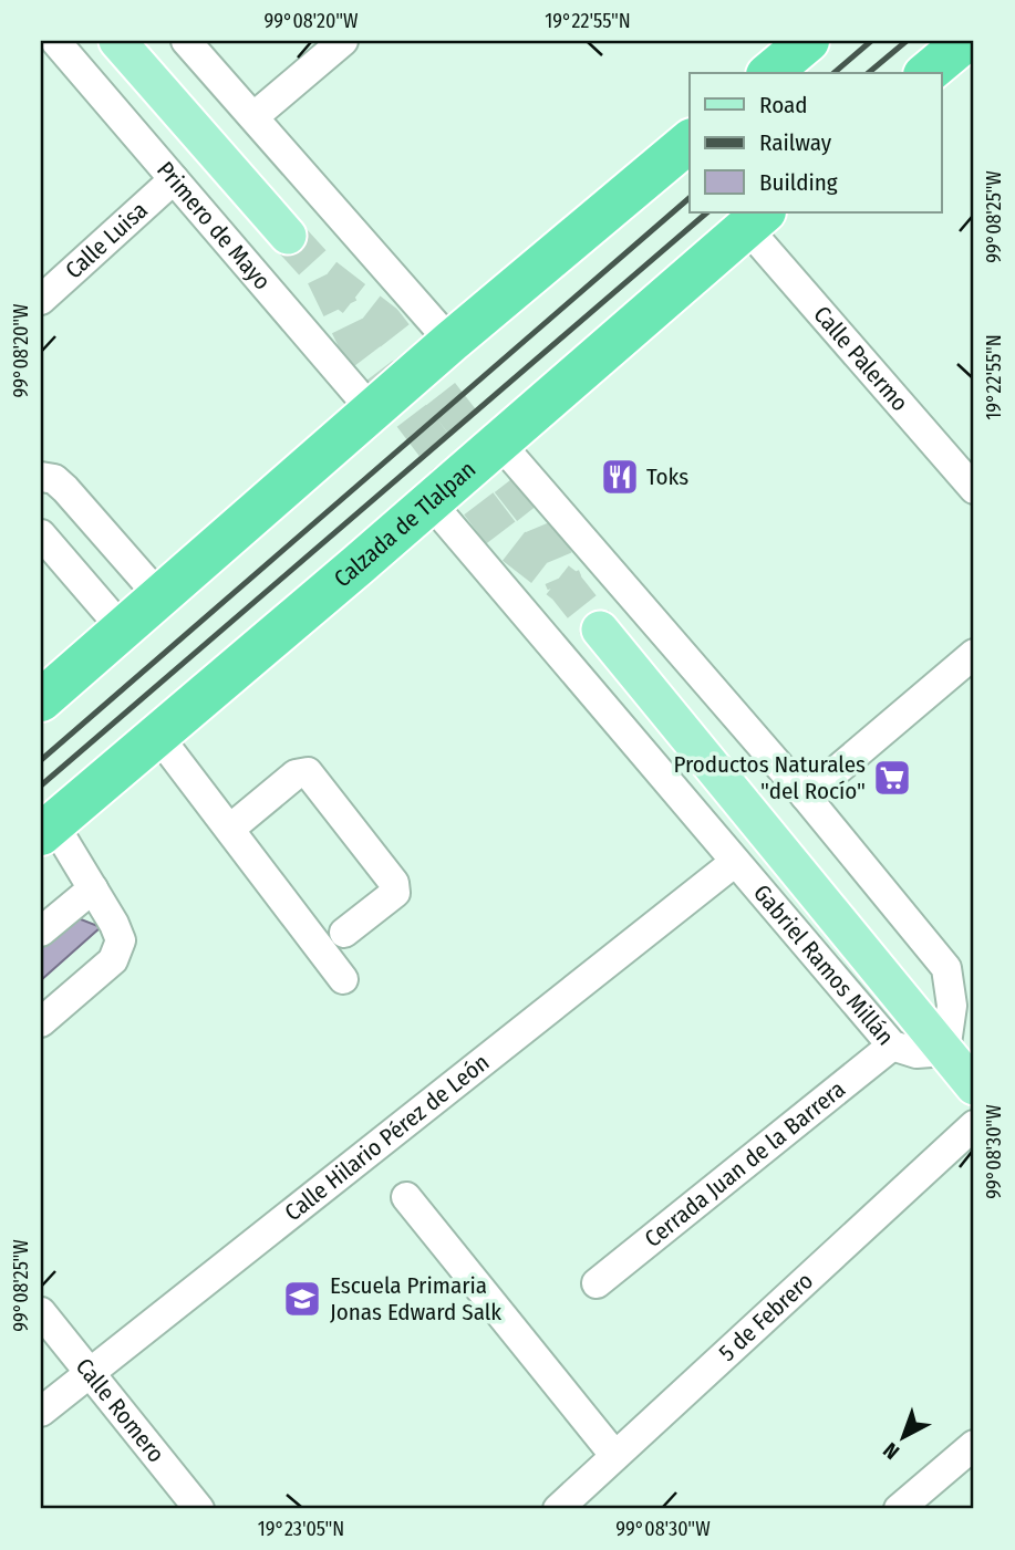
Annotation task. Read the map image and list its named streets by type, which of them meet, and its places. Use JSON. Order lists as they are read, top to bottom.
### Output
{
  "streets": {
    "highway": ["Calzada de Tlalpan"],
    "street": [
      "Primero de Mayo",
      "Calle Luisa",
      "Calle Palermo",
      "Gabriel Ramos Millán",
      "Calle Hilario Pérez de León",
      "Cerrada Juan de la Barrera",
      "5 de Febrero",
      "Calle Romero"
    ]
  },
  "crossings": [
    ["Primero de Mayo", "Calle Luisa"],
    ["Calle Palermo", "Calzada de Tlalpan"],
    ["Calzada de Tlalpan", "Gabriel Ramos Millán"],
    ["Gabriel Ramos Millán", "Calle Hilario Pérez de León"],
    ["Gabriel Ramos Millán", "Cerrada Juan de la Barrera"],
    ["Calle Hilario Pérez de León", "Calle Romero"]
  ],
  "places": {
    "restaurant": ["Toks"],
    "supermarket": ["Productos Naturales \"del Rocío\""],
    "school or university": ["Escuela Primaria Jonas Edward Salk"]
  },
  "legend": ["Road", "Railway", "Building"],
  "north": "bottom left",
  "coordinates": [
    "99°08'20\"W",
    "19°22'55\"N",
    "99°08'25\"W",
    "99°08'30\"W",
    "19°23'05\"N"
  ]
}
